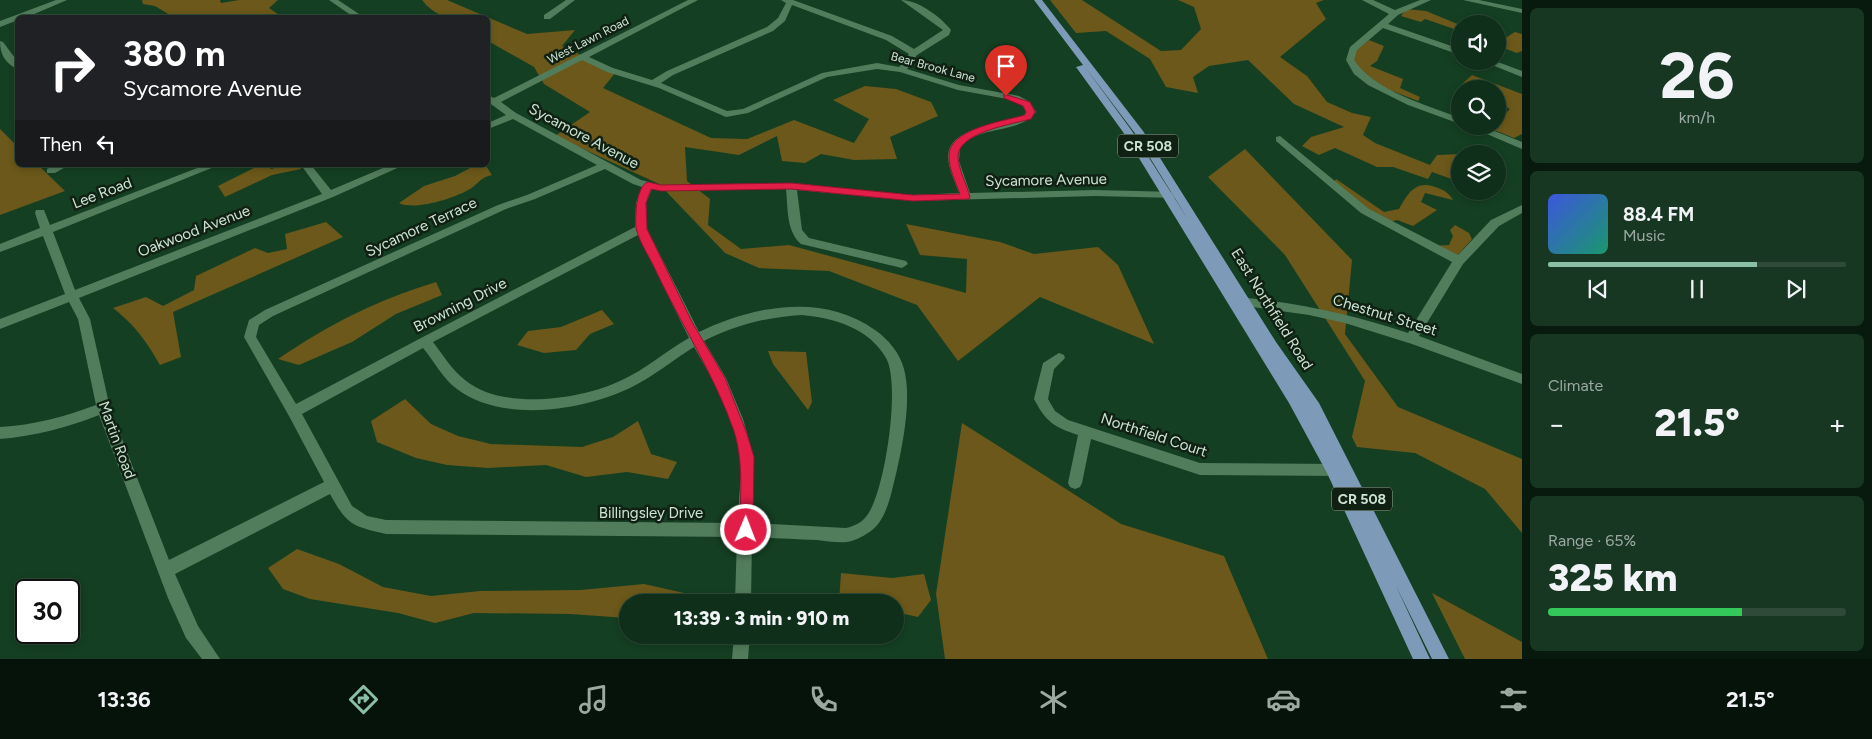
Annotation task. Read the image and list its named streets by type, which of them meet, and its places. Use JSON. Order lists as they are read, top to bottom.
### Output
{
  "streets": {
    "main road": ["CR 508", "East Northfield Road"],
    "street": [
      "West Lawn Road",
      "Bear Brook Lane",
      "Sycamore Avenue",
      "Lee Road",
      "Sycamore Terrace",
      "Oakwood Avenue",
      "Browning Drive",
      "Chestnut Street",
      "Northfield Court",
      "Martin Road",
      "Billingsley Drive"
    ]
  },
  "crossings": [
    ["West Lawn Road", "Bear Brook Lane"],
    ["West Lawn Road", "Sycamore Avenue"],
    ["Bear Brook Lane", "Sycamore Avenue"],
    ["Sycamore Avenue", "Sycamore Terrace"],
    ["Sycamore Avenue", "East Northfield Road"],
    ["Lee Road", "Martin Road"],
    ["Sycamore Terrace", "Billingsley Drive"],
    ["Oakwood Avenue", "Martin Road"],
    ["Browning Drive", "Billingsley Drive"],
    ["East Northfield Road", "Chestnut Street"],
    ["East Northfield Road", "Northfield Court"]
  ],
  "page": {
    "tile": [
      ["26", "km/h"],
      "Climate",
      ["Range · 65%", "325 km"]
    ],
    "turn": ["380 m", "Sycamore Avenue"],
    "then": "Then",
    "song": ["88.4 FM", "Music"],
    "heat": ["−", "21.5°", "+"],
    "limit": "30",
    "trip": "13:39 · 3 min · 910 m",
    "tabs": ["13:36", "21.5°"]
  }
}
